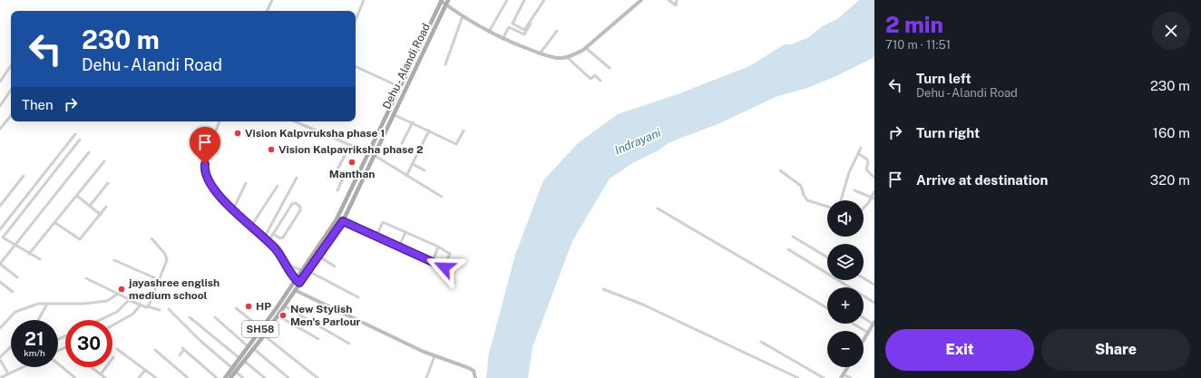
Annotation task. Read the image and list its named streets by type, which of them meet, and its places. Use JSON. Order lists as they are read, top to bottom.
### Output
{
  "streets": {
    "main road": ["Dehu - Alandi Road", "SH58"]
  },
  "water": ["Indrayani"],
  "places": [
    "Vision Kalpvruksha phase 1",
    "Vision Kalpavriksha phase 2",
    "Manthan",
    "jayashree english medium school",
    "HP",
    "New Stylish Men's Parlour"
  ],
  "page": {
    "heading": ["2 min", "710 m · 11:51"],
    "turn": ["230 m", "Dehu - Alandi Road"],
    "list": [
      {
        "name": "Turn left",
        "note": "Dehu - Alandi Road",
        "value": "230 m"
      },
      {
        "name": "Turn right",
        "value": "160 m"
      },
      {
        "name": "Arrive at destination",
        "value": "320 m"
      }
    ],
    "then": "Then",
    "map_buttons": ["+", "−"],
    "speed": "21 km/h",
    "limit": "30",
    "buttons": ["Exit", "Share"]
  }
}
